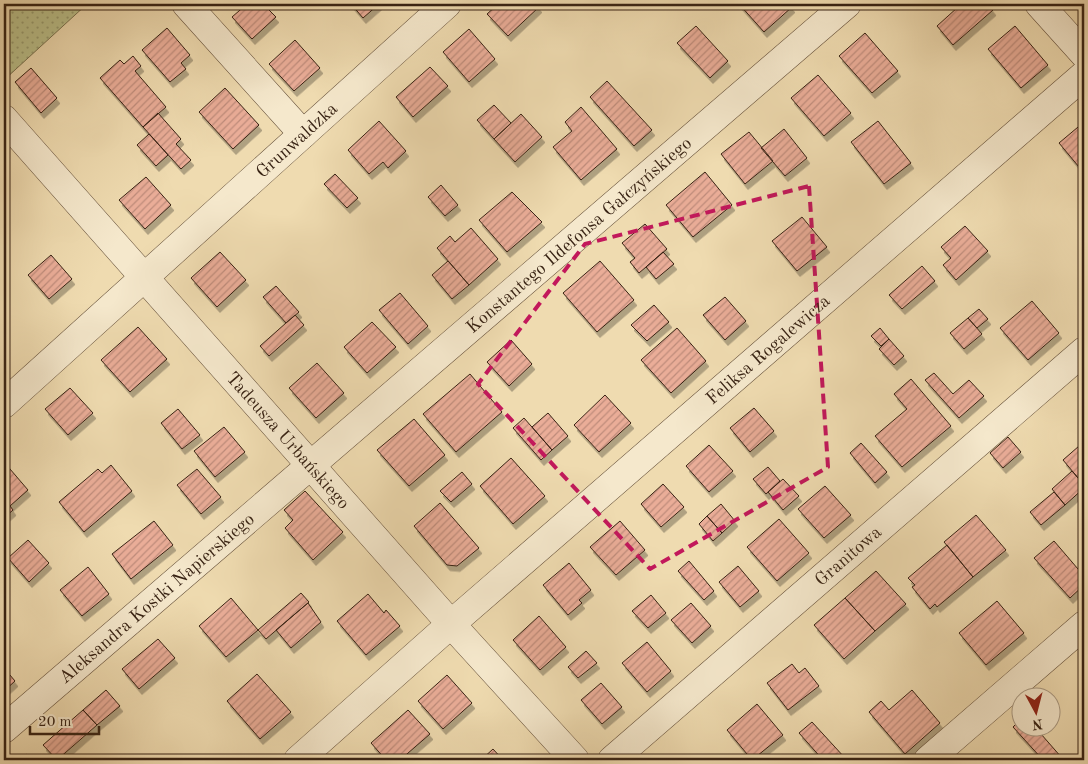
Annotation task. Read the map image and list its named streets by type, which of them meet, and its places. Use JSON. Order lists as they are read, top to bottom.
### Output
{
  "streets": {
    "street": [
      "Grunwaldzka",
      "Konstantego Ildefonsa Gałczyńskiego",
      "Feliksa Rogalewicza",
      "Tadeusza Urbańskiego",
      "Granitowa",
      "Aleksandra Kostki Napierskiego"
    ]
  },
  "crossings": [
    ["Grunwaldzka", "Tadeusza Urbańskiego"],
    ["Konstantego Ildefonsa Gałczyńskiego", "Tadeusza Urbańskiego"],
    ["Konstantego Ildefonsa Gałczyńskiego", "Aleksandra Kostki Napierskiego"],
    ["Feliksa Rogalewicza", "Tadeusza Urbańskiego"],
    ["Tadeusza Urbańskiego", "Aleksandra Kostki Napierskiego"]
  ],
  "scale_bar": "20 m",
  "north": "bottom"
}
